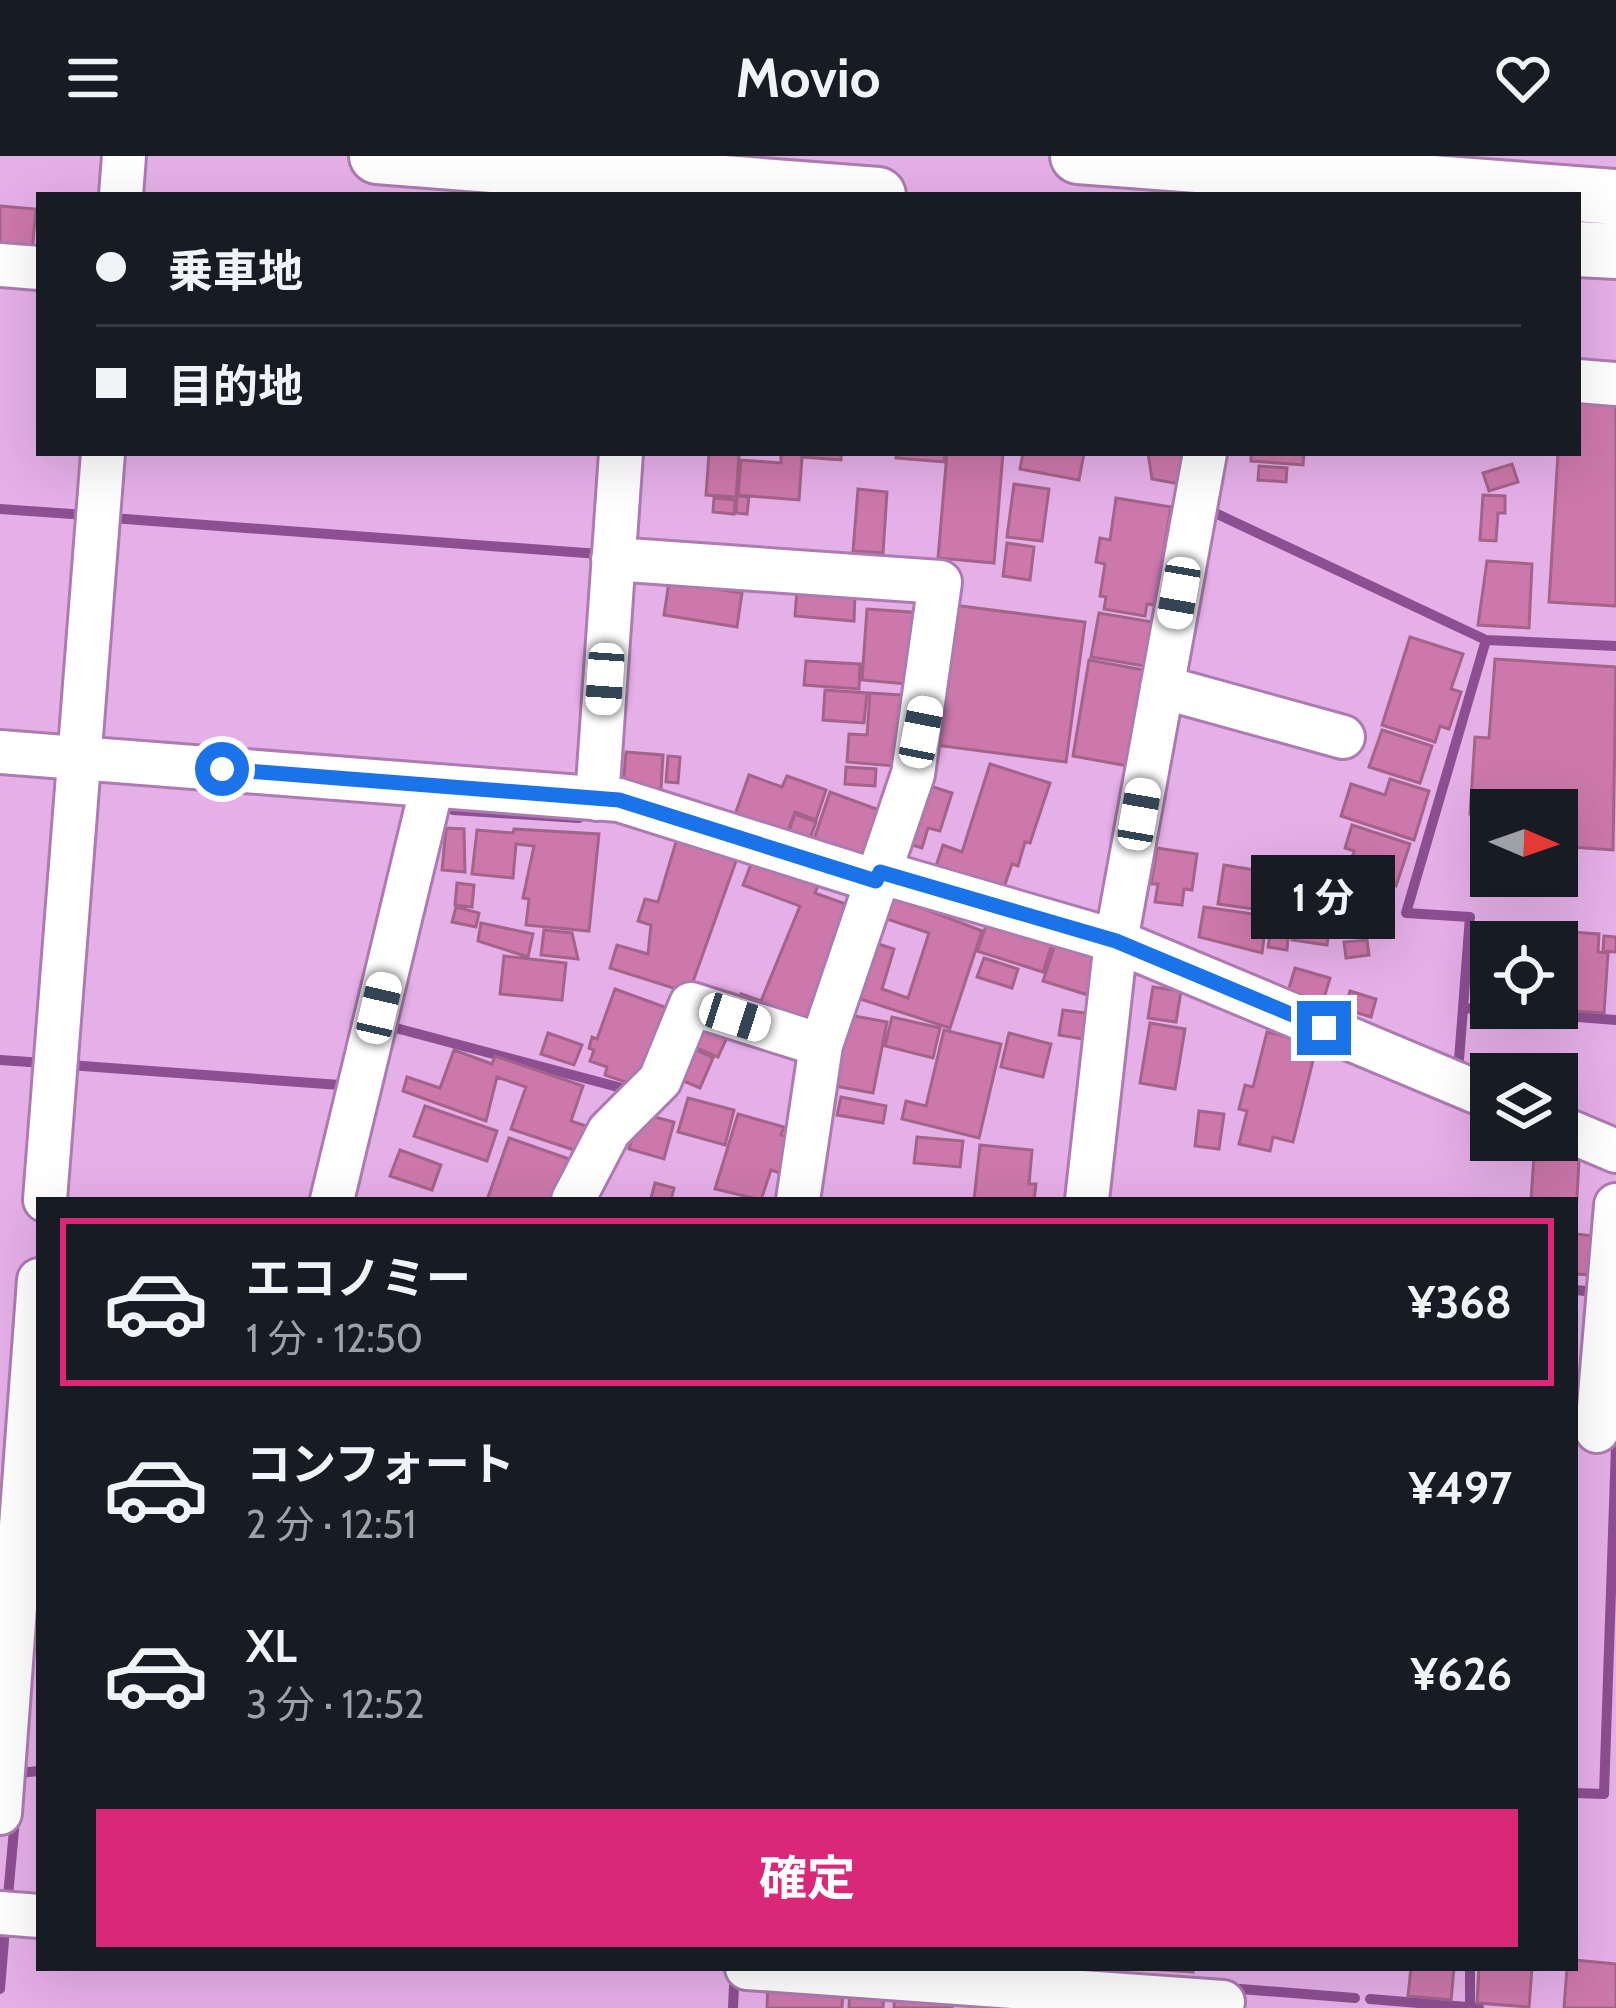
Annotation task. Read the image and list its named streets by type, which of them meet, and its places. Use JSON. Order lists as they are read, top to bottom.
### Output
{
  "north": "right",
  "page": {
    "header": "Movio",
    "banner": ["乗車地", "目的地"],
    "bubble": "1 分",
    "list": [
      {
        "name": "エコノミー",
        "note": "1 分 · 12:50",
        "value": "¥368"
      },
      {
        "name": "コンフォート",
        "note": "2 分 · 12:51",
        "value": "¥497"
      },
      {
        "name": "XL",
        "note": "3 分 · 12:52",
        "value": "¥626"
      }
    ],
    "buttons": "確定"
  }
}
